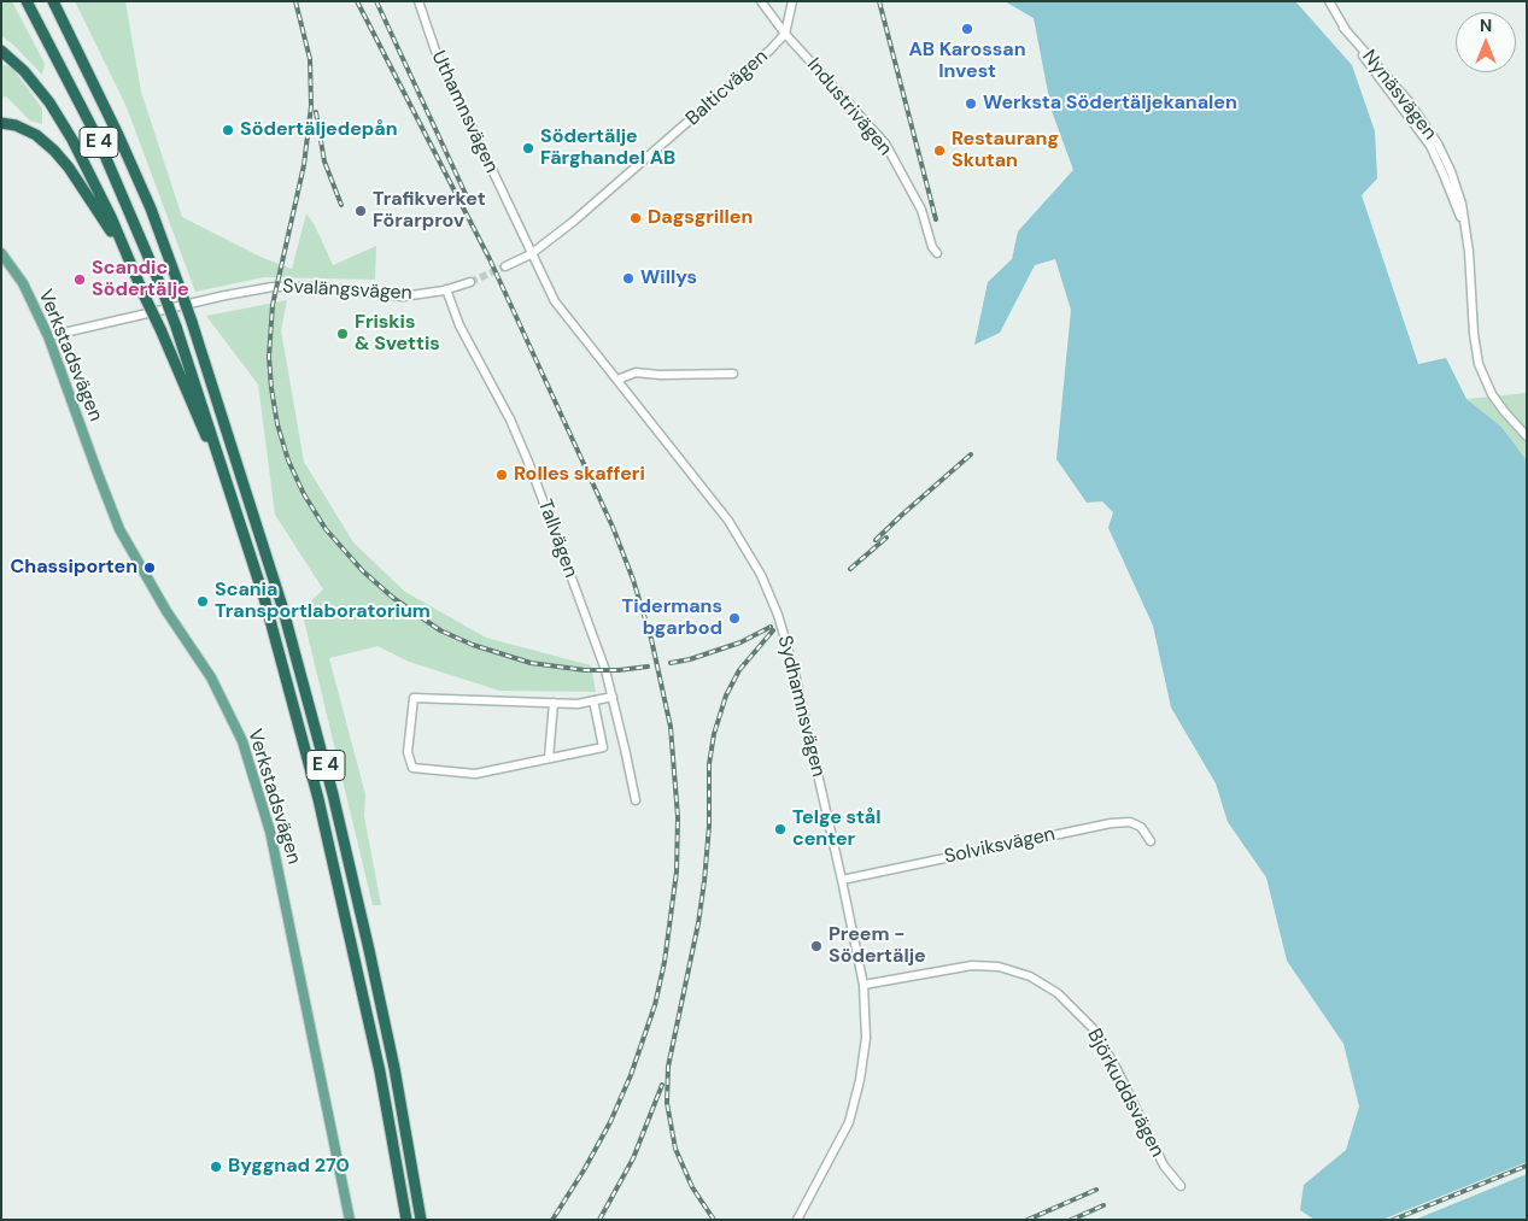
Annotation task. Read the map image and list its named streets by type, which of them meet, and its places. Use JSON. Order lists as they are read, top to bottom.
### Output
{
  "streets": {
    "highway": ["E 4"],
    "main road": ["Verkstadsvägen"],
    "street": [
      "Balticvägen",
      "Nynäsvägen",
      "Industrivägen",
      "Uthamnsvägen",
      "Svalängsvägen",
      "Tallvägen",
      "Sydhamnsvägen",
      "Solviksvägen",
      "Björkuddsvägen"
    ]
  },
  "crossings": [
    ["Balticvägen", "Industrivägen"],
    ["Balticvägen", "Uthamnsvägen"],
    ["Balticvägen", "Sydhamnsvägen"],
    ["Uthamnsvägen", "Sydhamnsvägen"],
    ["Svalängsvägen", "Verkstadsvägen"],
    ["Svalängsvägen", "Tallvägen"],
    ["Sydhamnsvägen", "Solviksvägen"],
    ["Sydhamnsvägen", "Björkuddsvägen"]
  ],
  "places": [
    "AB Karossan Invest",
    "Werksta Södertäljekanalen",
    "Södertäljedepån",
    "Södertälje Färghandel AB",
    "Restaurang Skutan",
    "Trafikverket Förarprov",
    "Dagsgrillen",
    "Willys",
    "Scandic Södertälje",
    "Friskis & Svettis",
    "Rolles skafferi",
    "Chassiporten",
    "Scania Transportlaboratorium",
    "Tidermans bgarbod",
    "Telge stål center",
    "Preem - Södertälje",
    "Byggnad 270"
  ],
  "north": "top"
}
